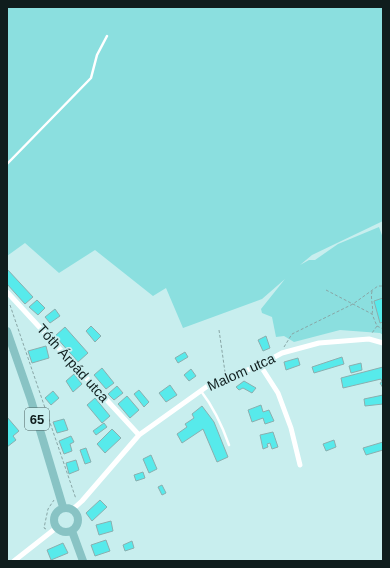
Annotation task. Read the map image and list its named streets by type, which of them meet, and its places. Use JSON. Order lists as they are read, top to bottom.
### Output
{
  "streets": {
    "main road": ["65"],
    "street": ["Tóth Árpád utca", "Malom utca"]
  },
  "crossings": [
    ["Tóth Árpád utca", "Malom utca"],
    ["Malom utca", "65"]
  ]
}
